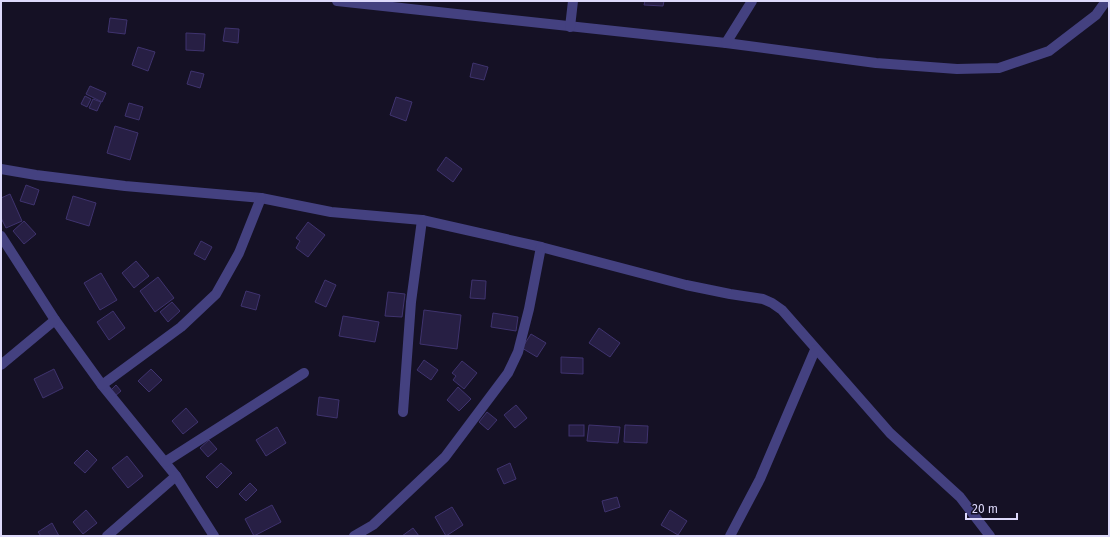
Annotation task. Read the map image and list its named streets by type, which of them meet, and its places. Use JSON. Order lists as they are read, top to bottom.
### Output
{
  "scale_bar": "20 m"
}
